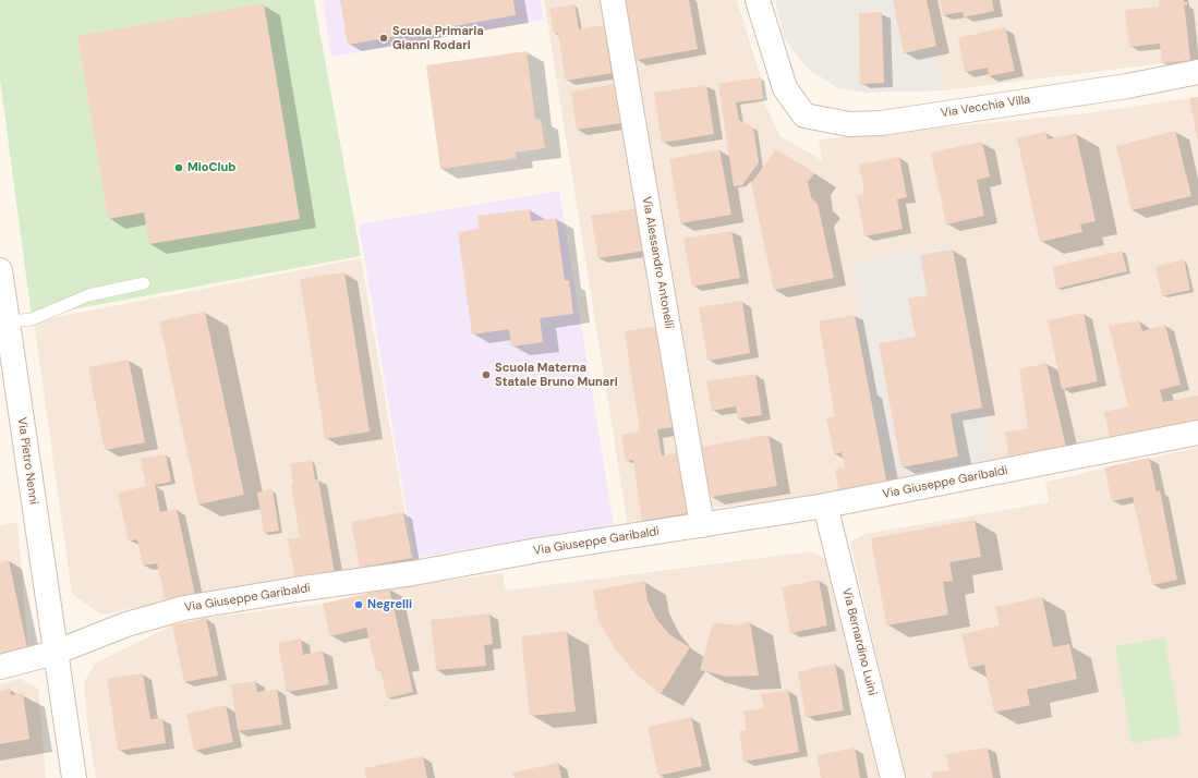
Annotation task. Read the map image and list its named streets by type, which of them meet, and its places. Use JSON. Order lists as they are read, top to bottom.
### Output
{
  "streets": {
    "street": [
      "Via Vecchia Villa",
      "Via Alessandro Antonelli",
      "Via Pietro Nenni",
      "Via Giuseppe Garibaldi",
      "Via Bernardino Luini"
    ]
  },
  "crossings": [
    ["Via Alessandro Antonelli", "Via Giuseppe Garibaldi"],
    ["Via Pietro Nenni", "Via Giuseppe Garibaldi"],
    ["Via Giuseppe Garibaldi", "Via Bernardino Luini"]
  ],
  "places": [
    "Scuola Primaria Gianni Rodari",
    "MioClub",
    "Scuola Materna Statale Bruno Munari",
    "Negrelli"
  ]
}
